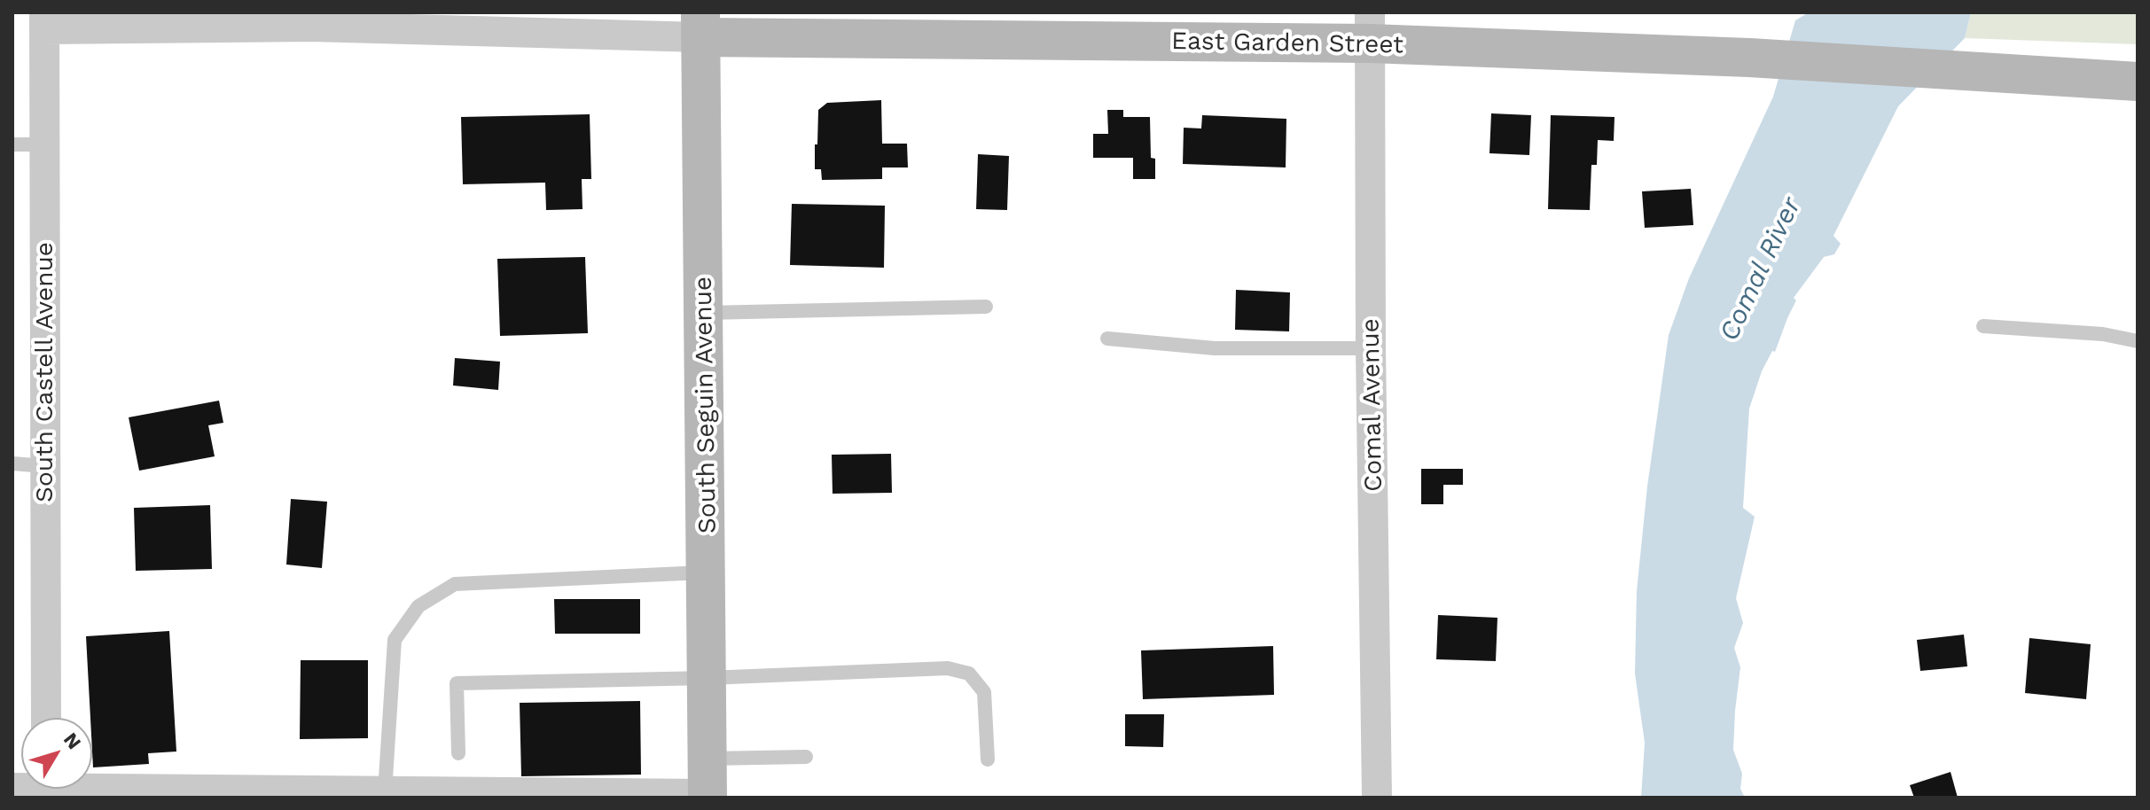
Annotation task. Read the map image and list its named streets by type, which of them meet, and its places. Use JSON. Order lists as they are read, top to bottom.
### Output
{
  "streets": {
    "street": [
      "East Garden Street",
      "South Castell Avenue",
      "South Seguin Avenue",
      "Comal Avenue"
    ]
  },
  "crossings": [
    ["East Garden Street", "South Seguin Avenue"],
    ["East Garden Street", "Comal Avenue"]
  ],
  "water": ["Comal River"],
  "north": "top right"
}
